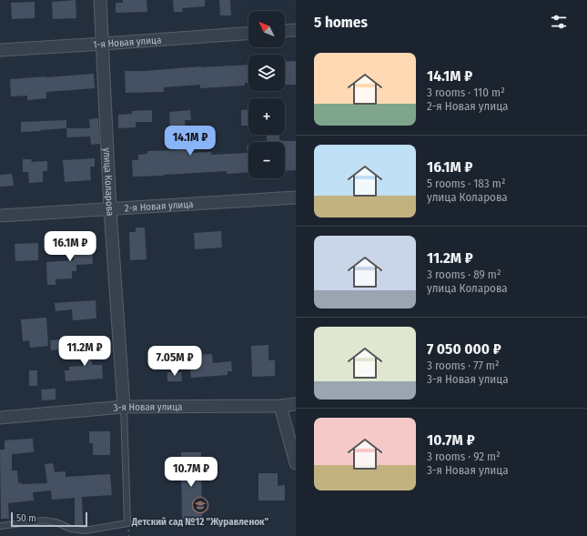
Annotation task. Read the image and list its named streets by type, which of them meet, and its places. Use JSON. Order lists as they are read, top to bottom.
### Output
{
  "streets": {
    "street": [
      "1-я Новая улица",
      "улица Коларова",
      "2-я Новая улица",
      "3-я Новая улица"
    ]
  },
  "crossings": [
    ["1-я Новая улица", "улица Коларова"],
    ["улица Коларова", "2-я Новая улица"],
    ["улица Коларова", "3-я Новая улица"]
  ],
  "places": {
    "school or university": ["Детский сад №12 \"Журавленок\""]
  },
  "scale_bar": "50 m",
  "north": "top left",
  "page": {
    "heading": "5 homes",
    "map_buttons": ["+", "−"],
    "list": [
      {
        "name": "14.1M ₽",
        "note": "3 rooms · 110 m² · 2-я Новая улица"
      },
      {
        "name": "16.1M ₽",
        "note": "5 rooms · 183 m² · улица Коларова"
      },
      {
        "name": "11.2M ₽",
        "note": "3 rooms · 89 m² · улица Коларова"
      },
      {
        "name": "7 050 000 ₽",
        "note": "3 rooms · 77 m² · 3-я Новая улица"
      },
      {
        "name": "10.7M ₽",
        "note": "3 rooms · 92 m² · 3-я Новая улица"
      }
    ],
    "price": [
      "14.1M ₽",
      "16.1M ₽",
      "11.2M ₽",
      "7.05M ₽",
      "10.7M ₽"
    ],
    "scale": "50 m"
  }
}
